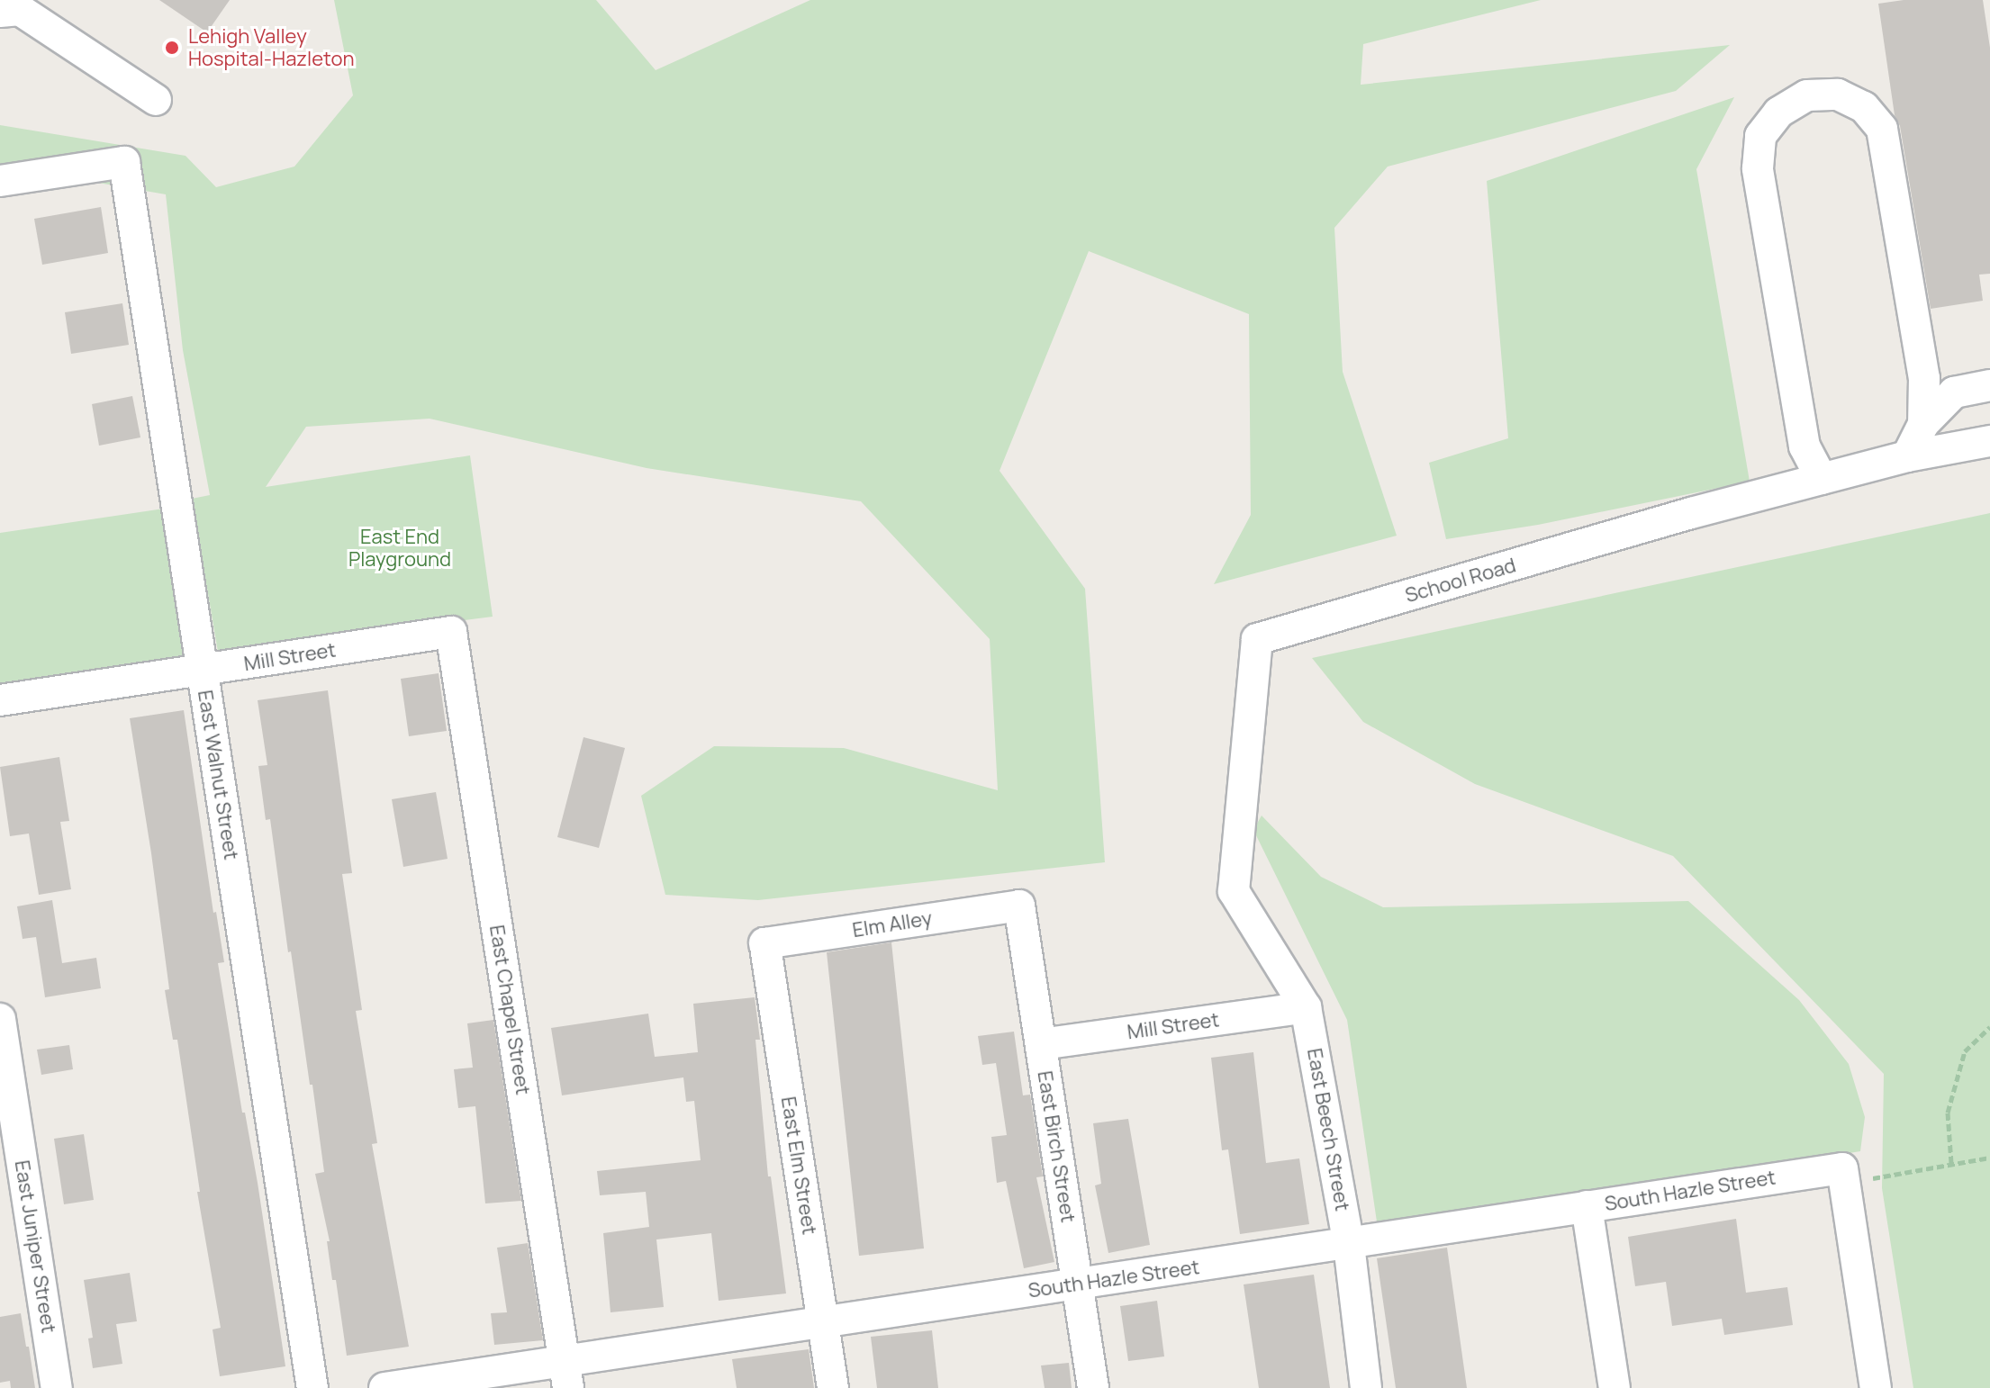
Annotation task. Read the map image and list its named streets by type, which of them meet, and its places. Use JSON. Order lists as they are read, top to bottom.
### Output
{
  "streets": {
    "street": [
      "School Road",
      "Mill Street",
      "East Walnut Street",
      "Elm Alley",
      "East Chapel Street",
      "East Beech Street",
      "East Birch Street",
      "East Elm Street",
      "South Hazle Street",
      "East Juniper Street"
    ]
  },
  "crossings": [
    ["School Road", "East Beech Street"],
    ["Mill Street", "East Walnut Street"],
    ["Mill Street", "East Chapel Street"],
    ["Mill Street", "East Beech Street"],
    ["Mill Street", "East Birch Street"],
    ["Elm Alley", "East Birch Street"],
    ["Elm Alley", "East Elm Street"],
    ["East Chapel Street", "South Hazle Street"],
    ["East Beech Street", "South Hazle Street"],
    ["East Birch Street", "South Hazle Street"],
    ["East Elm Street", "South Hazle Street"]
  ],
  "parks": ["East End Playground"],
  "places": ["Lehigh Valley Hospital-Hazleton"]
}
